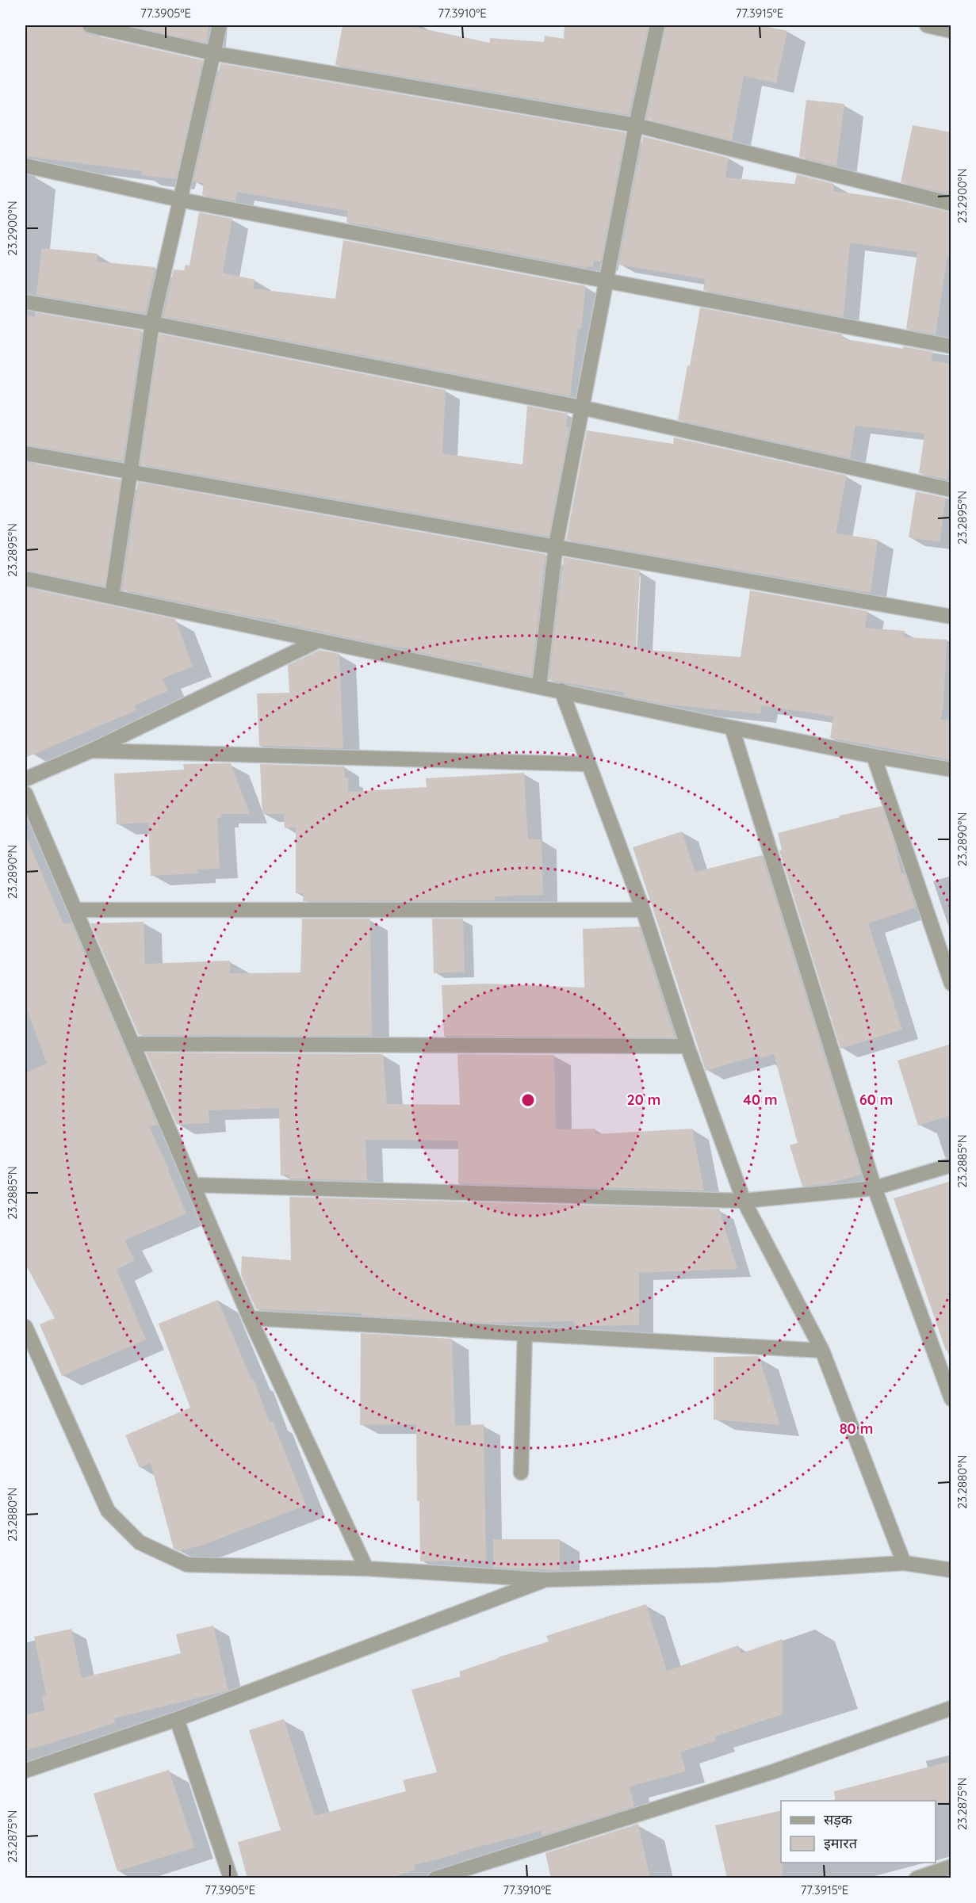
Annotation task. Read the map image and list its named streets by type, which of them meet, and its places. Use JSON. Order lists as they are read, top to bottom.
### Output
{
  "legend": ["सड़क", "इमारत"],
  "coordinates": [
    "77.3905°E",
    "77.3910°E",
    "77.3915°E",
    "23.2900°N",
    "23.2895°N",
    "23.2890°N",
    "23.2885°N",
    "23.2880°N",
    "23.2875°N"
  ],
  "rings": [
    "20 m",
    "40 m",
    "60 m",
    "80 m"
  ]
}
